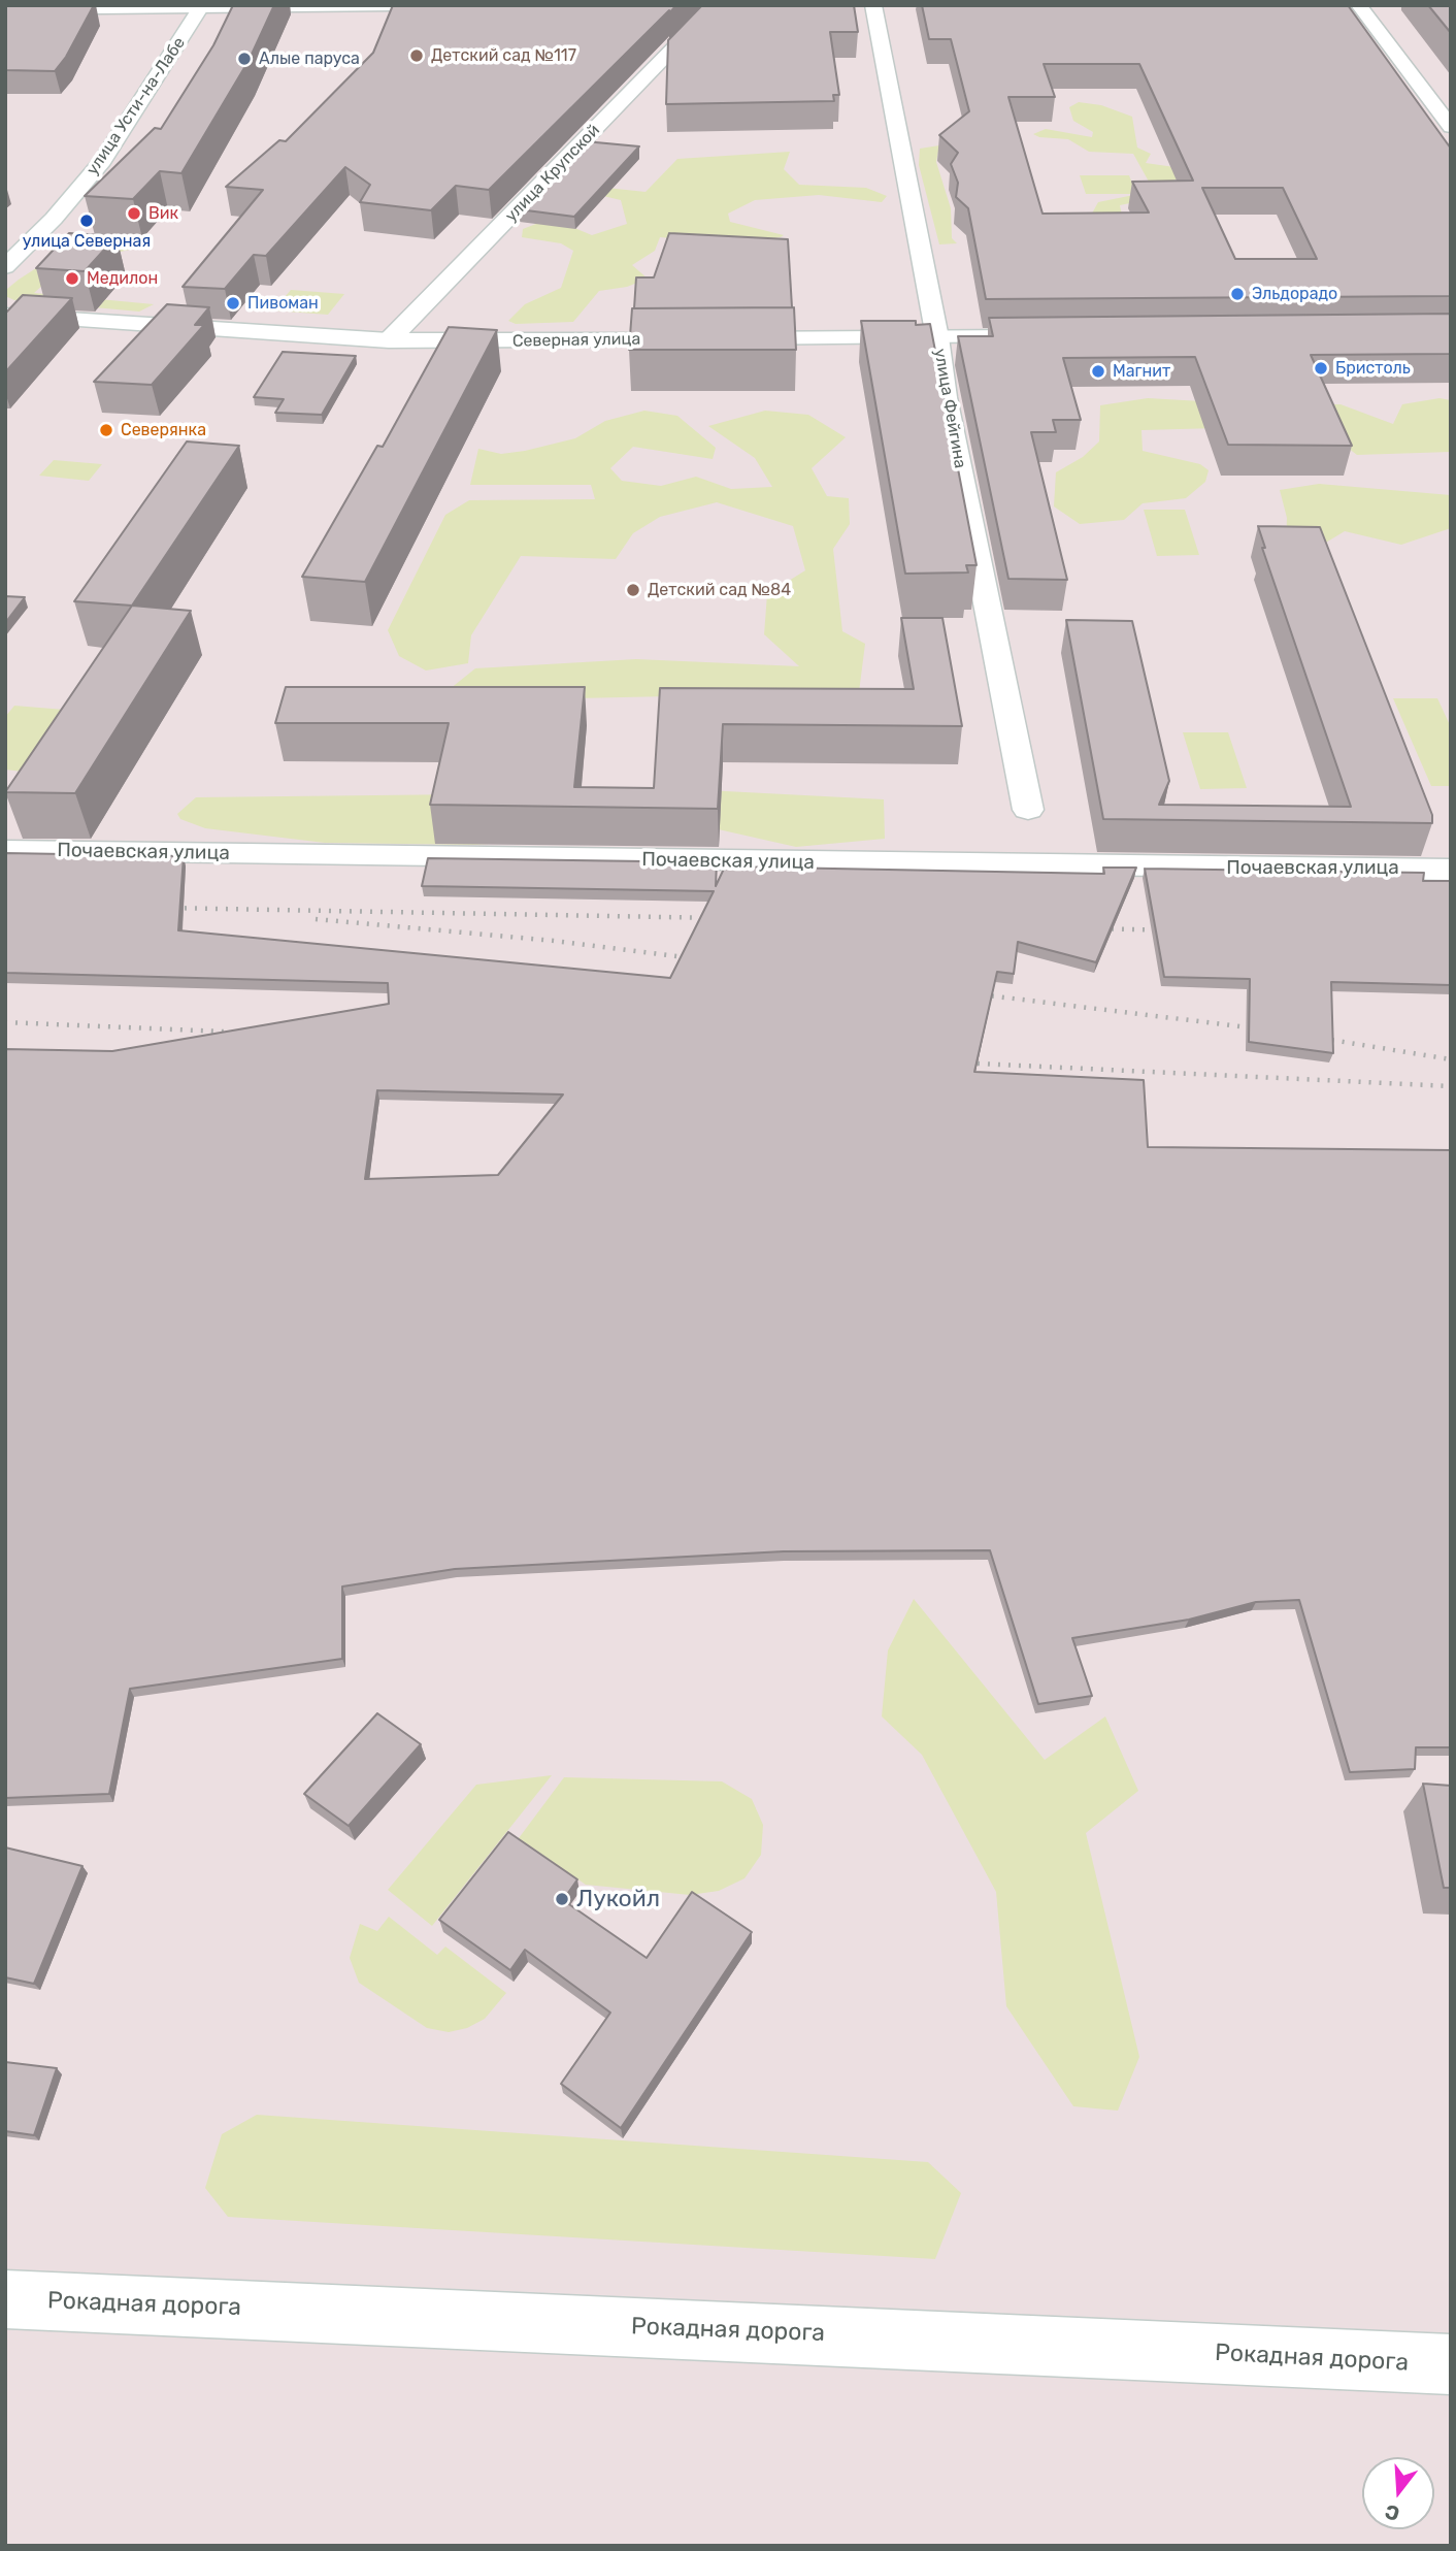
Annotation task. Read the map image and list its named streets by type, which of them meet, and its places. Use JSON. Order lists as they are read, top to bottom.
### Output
{
  "streets": {
    "street": [
      "улица Усти-на-Лабе",
      "улица Крупской",
      "Северная улица",
      "улица Фейгина",
      "Почаевская улица",
      "Рокадная дорога"
    ]
  },
  "crossings": [
    ["улица Крупской", "Северная улица"],
    ["Северная улица", "улица Фейгина"]
  ],
  "places": [
    "Детский сад №117",
    "Алые паруса",
    "Вик",
    "улица Северная",
    "Медилон",
    "Эльдорадо",
    "Пивоман",
    "Бристоль",
    "Магнит",
    "Северянка",
    "Детский сад №84",
    "Лукойл"
  ],
  "north": "bottom"
}
